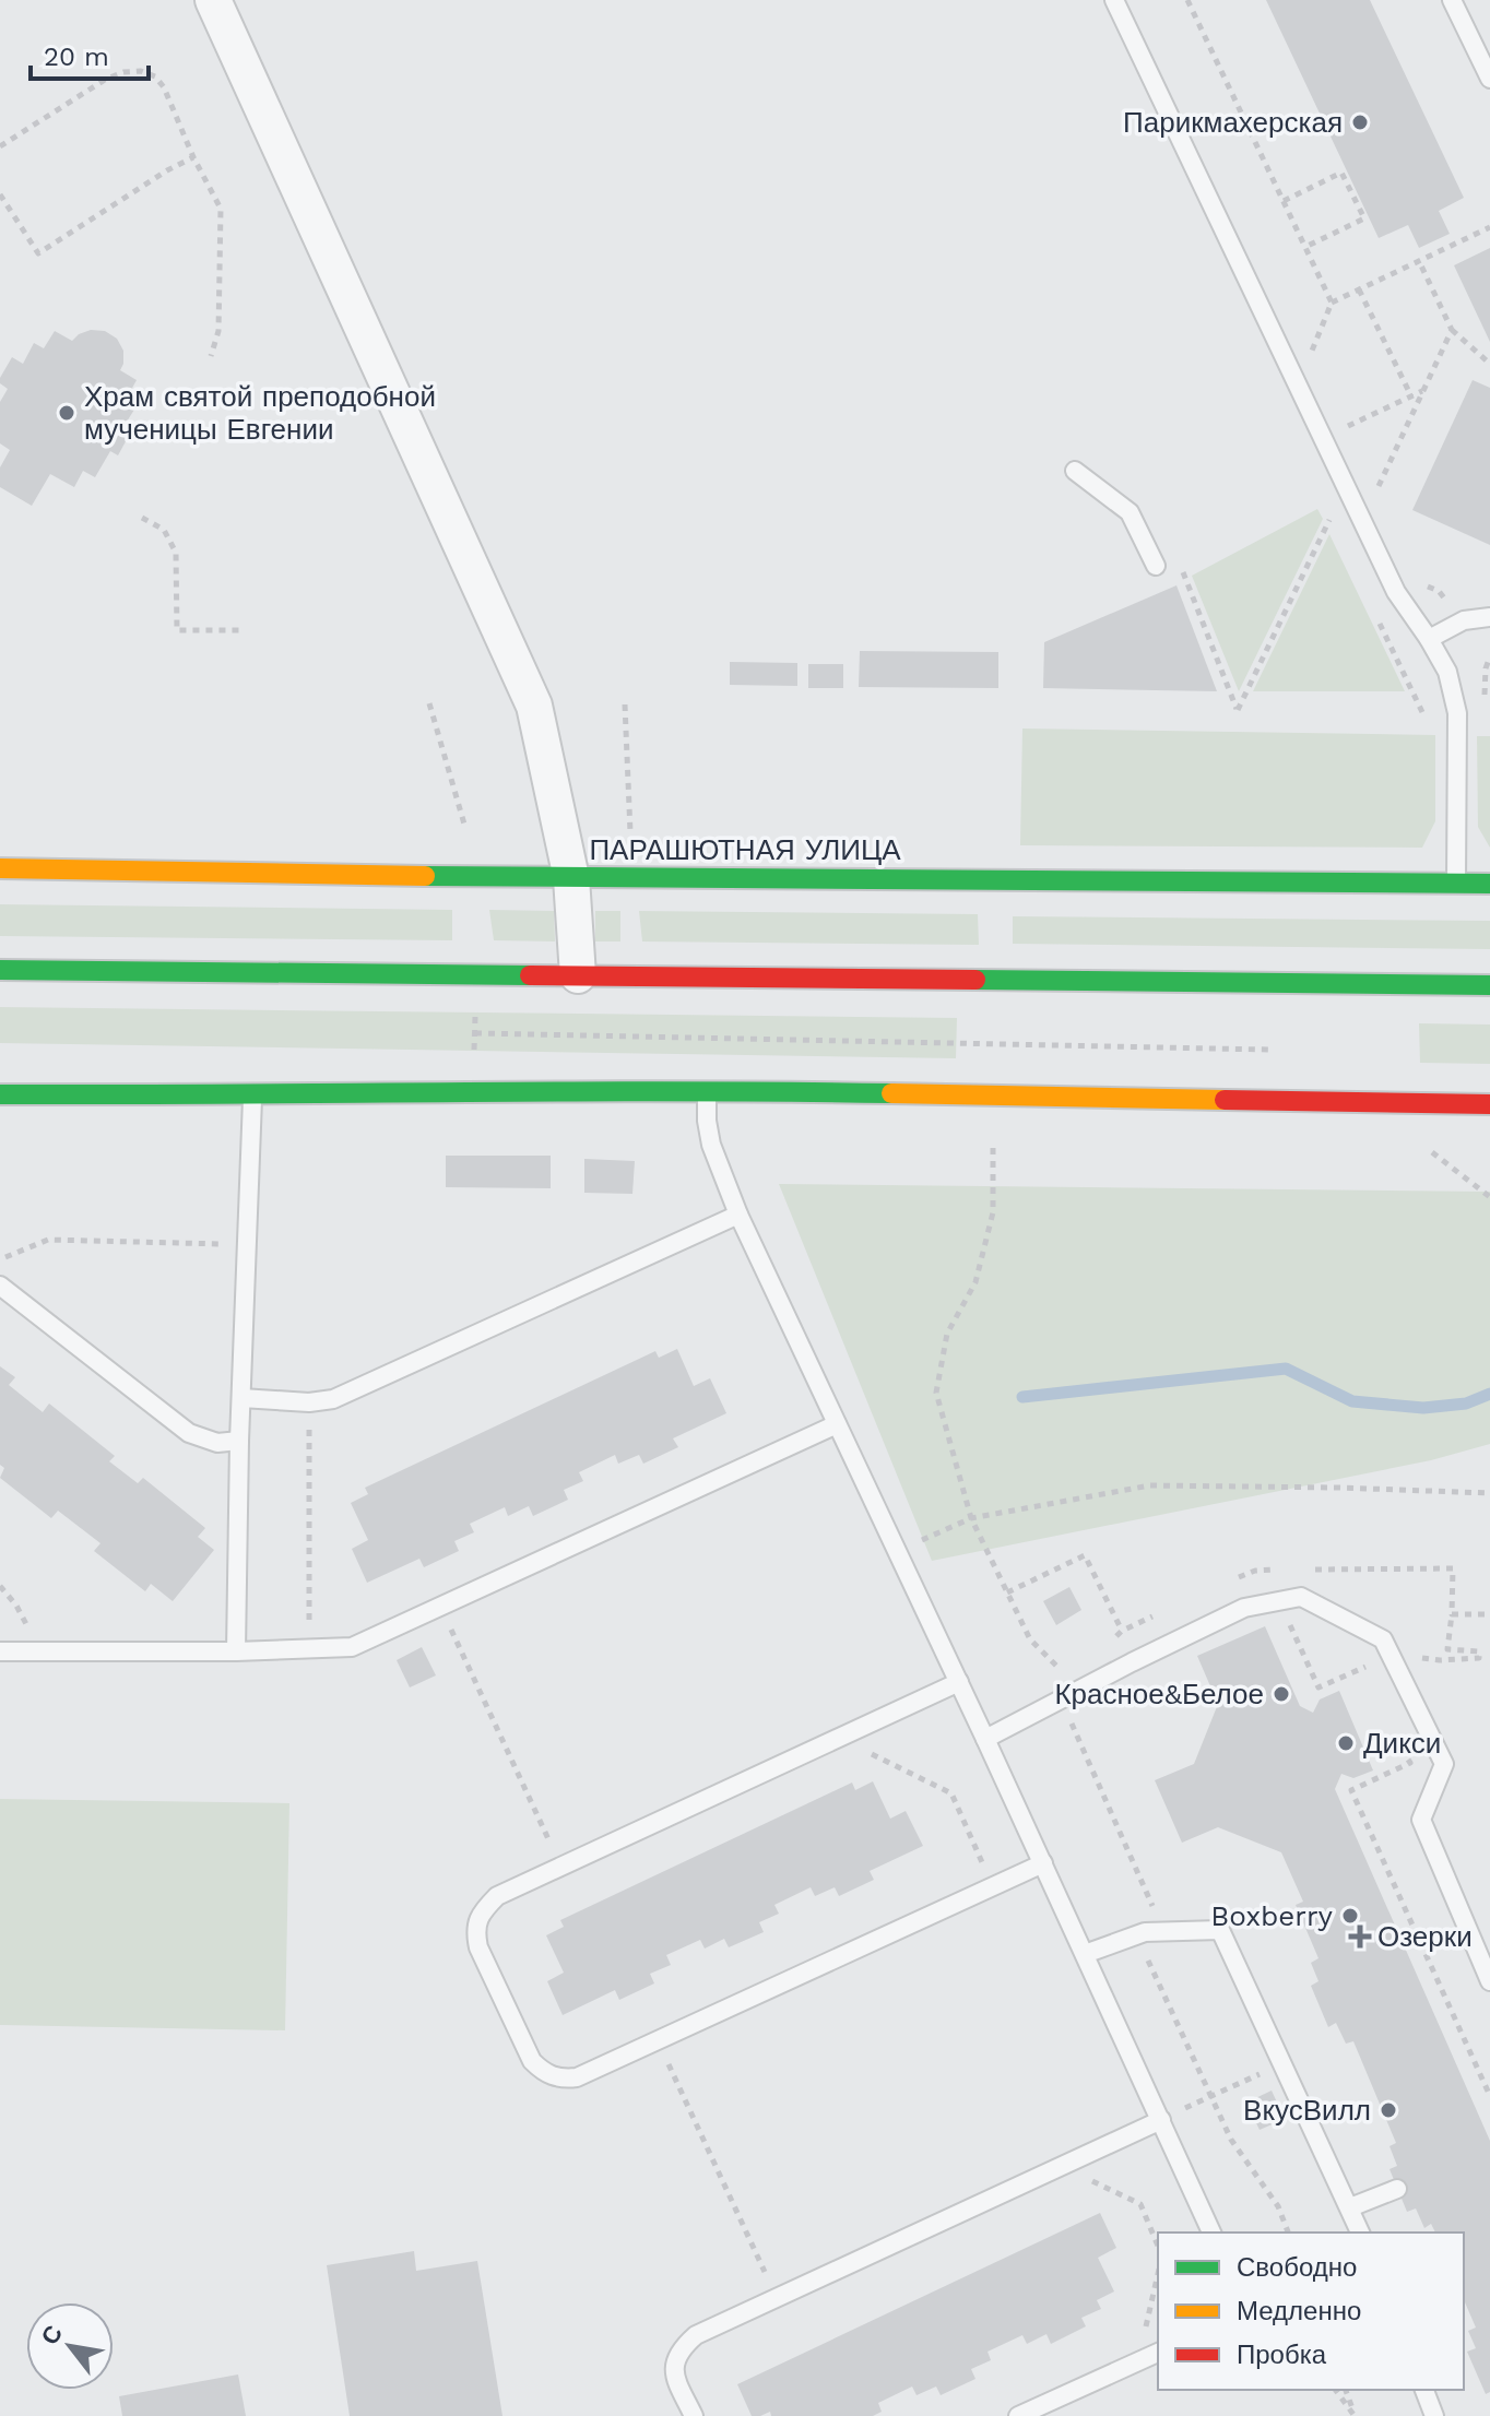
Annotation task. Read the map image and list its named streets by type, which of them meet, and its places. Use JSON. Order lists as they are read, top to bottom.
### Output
{
  "streets": {
    "main road": ["ПАРАШЮТНАЯ УЛИЦА"]
  },
  "places": {
    "other": [
      "Парикмахерская",
      "Храм святой преподобной мученицы Евгении",
      "Красное&Белое",
      "Дикси",
      "Boxberry",
      "ВкусВилл"
    ],
    "health": ["Озерки"]
  },
  "legend": ["Свободно", "Медленно", "Пробка"],
  "scale_bar": "20 m",
  "north": "top left"
}
